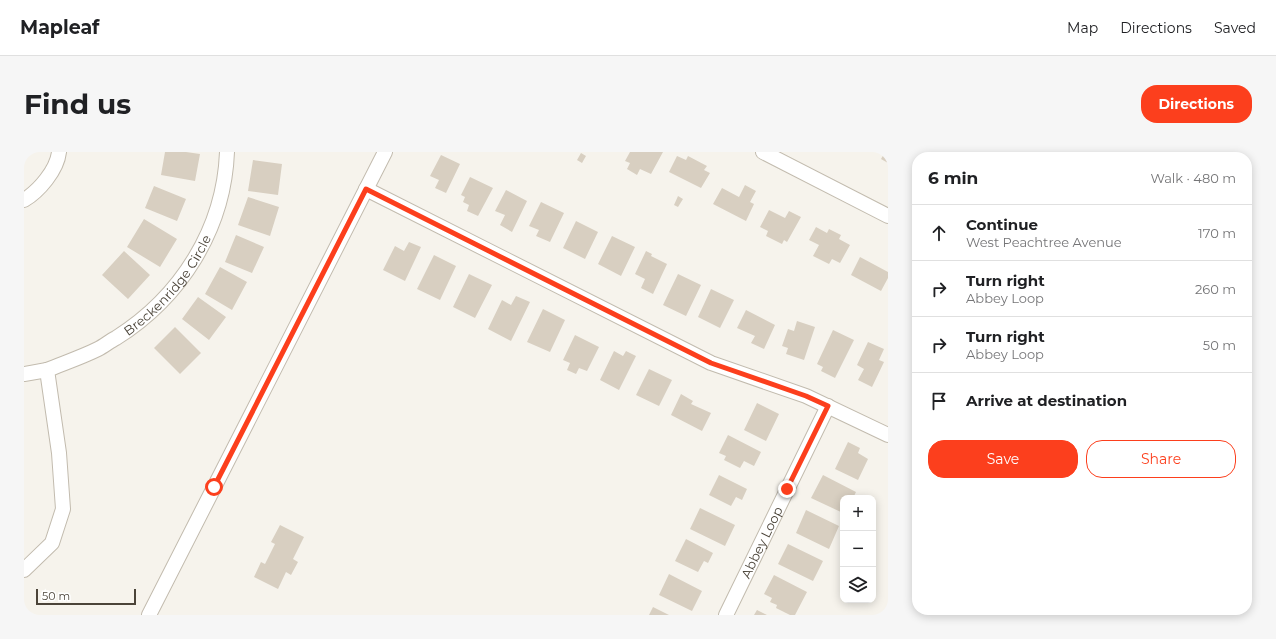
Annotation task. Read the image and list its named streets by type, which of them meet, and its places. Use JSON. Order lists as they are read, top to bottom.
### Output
{
  "streets": {
    "street": ["Breckenridge Circle", "Abbey Loop"]
  },
  "scale_bar": "50 m",
  "page": {
    "header": "Mapleaf",
    "nav": ["Map", "Directions", "Saved"],
    "buttons": [
      "Directions",
      ["Save", "Share"]
    ],
    "title": "Find us",
    "heading": ["6 min", "Walk · 480 m"],
    "list": [
      ["Continue", "West Peachtree Avenue", "170 m"],
      ["Turn right", "Abbey Loop", "260 m"],
      ["Turn right", "Abbey Loop", "50 m"],
      "Arrive at destination"
    ],
    "map_buttons": ["+", "−"],
    "scale": "50 m"
  }
}
